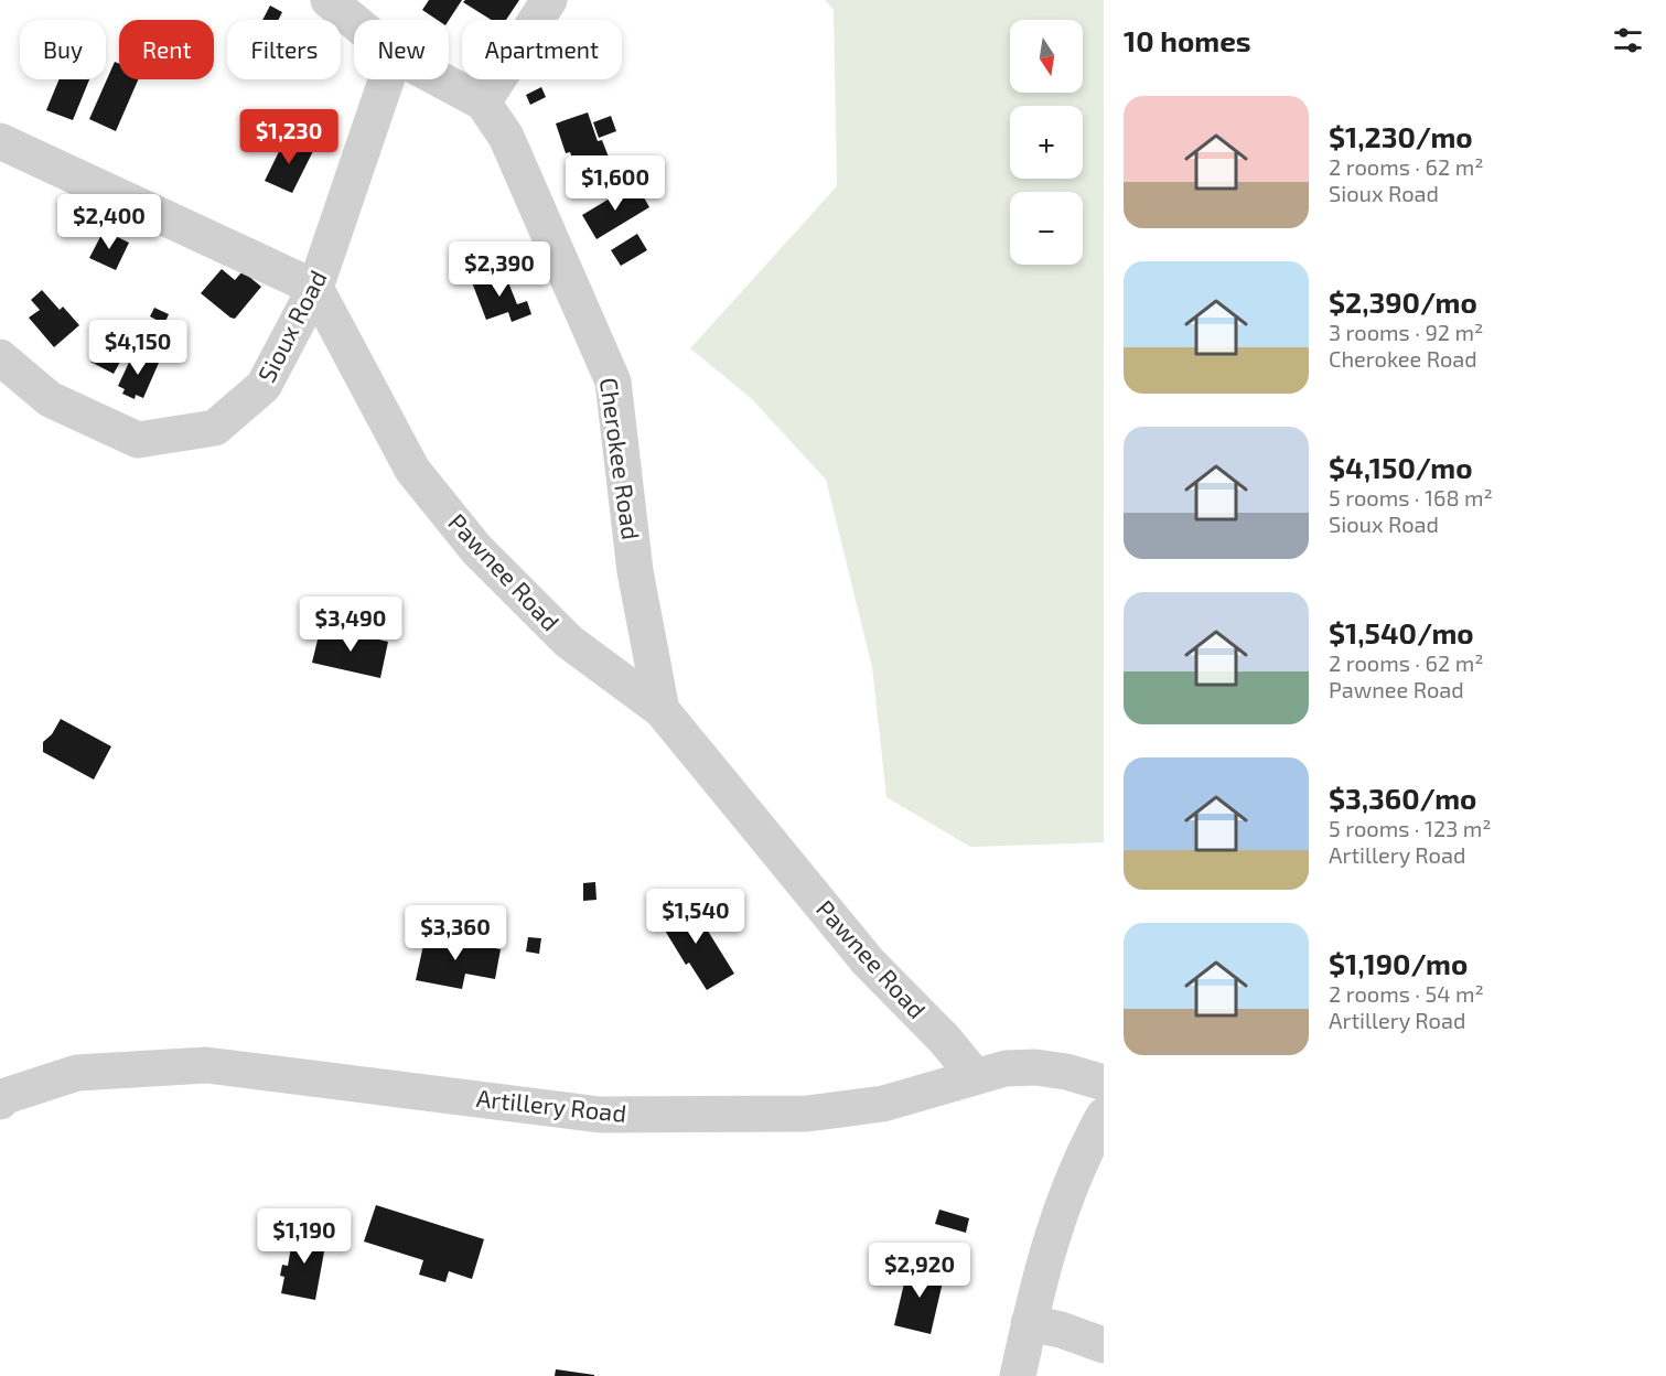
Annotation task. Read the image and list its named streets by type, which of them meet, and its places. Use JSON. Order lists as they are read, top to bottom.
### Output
{
  "streets": {
    "street": [
      "Sioux Road",
      "Cherokee Road",
      "Pawnee Road",
      "Artillery Road"
    ]
  },
  "crossings": [
    ["Sioux Road", "Pawnee Road"],
    ["Cherokee Road", "Pawnee Road"],
    ["Pawnee Road", "Artillery Road"]
  ],
  "north": "bottom",
  "page": {
    "heading": "10 homes",
    "map_buttons": ["+", "−"],
    "chip": [
      "Buy",
      "Rent",
      "Filters",
      "New",
      "Apartment"
    ],
    "list": [
      {
        "name": "$1,230/mo",
        "note": "2 rooms · 62 m² · Sioux Road"
      },
      {
        "name": "$2,390/mo",
        "note": "3 rooms · 92 m² · Cherokee Road"
      },
      {
        "name": "$4,150/mo",
        "note": "5 rooms · 168 m² · Sioux Road"
      },
      {
        "name": "$1,540/mo",
        "note": "2 rooms · 62 m² · Pawnee Road"
      },
      {
        "name": "$3,360/mo",
        "note": "5 rooms · 123 m² · Artillery Road"
      },
      {
        "name": "$1,190/mo",
        "note": "2 rooms · 54 m² · Artillery Road"
      }
    ],
    "price": [
      "$1,230",
      "$1,600",
      "$2,400",
      "$2,390",
      "$4,150",
      "$3,490",
      "$1,540",
      "$3,360",
      "$1,190",
      "$2,920"
    ]
  }
}
